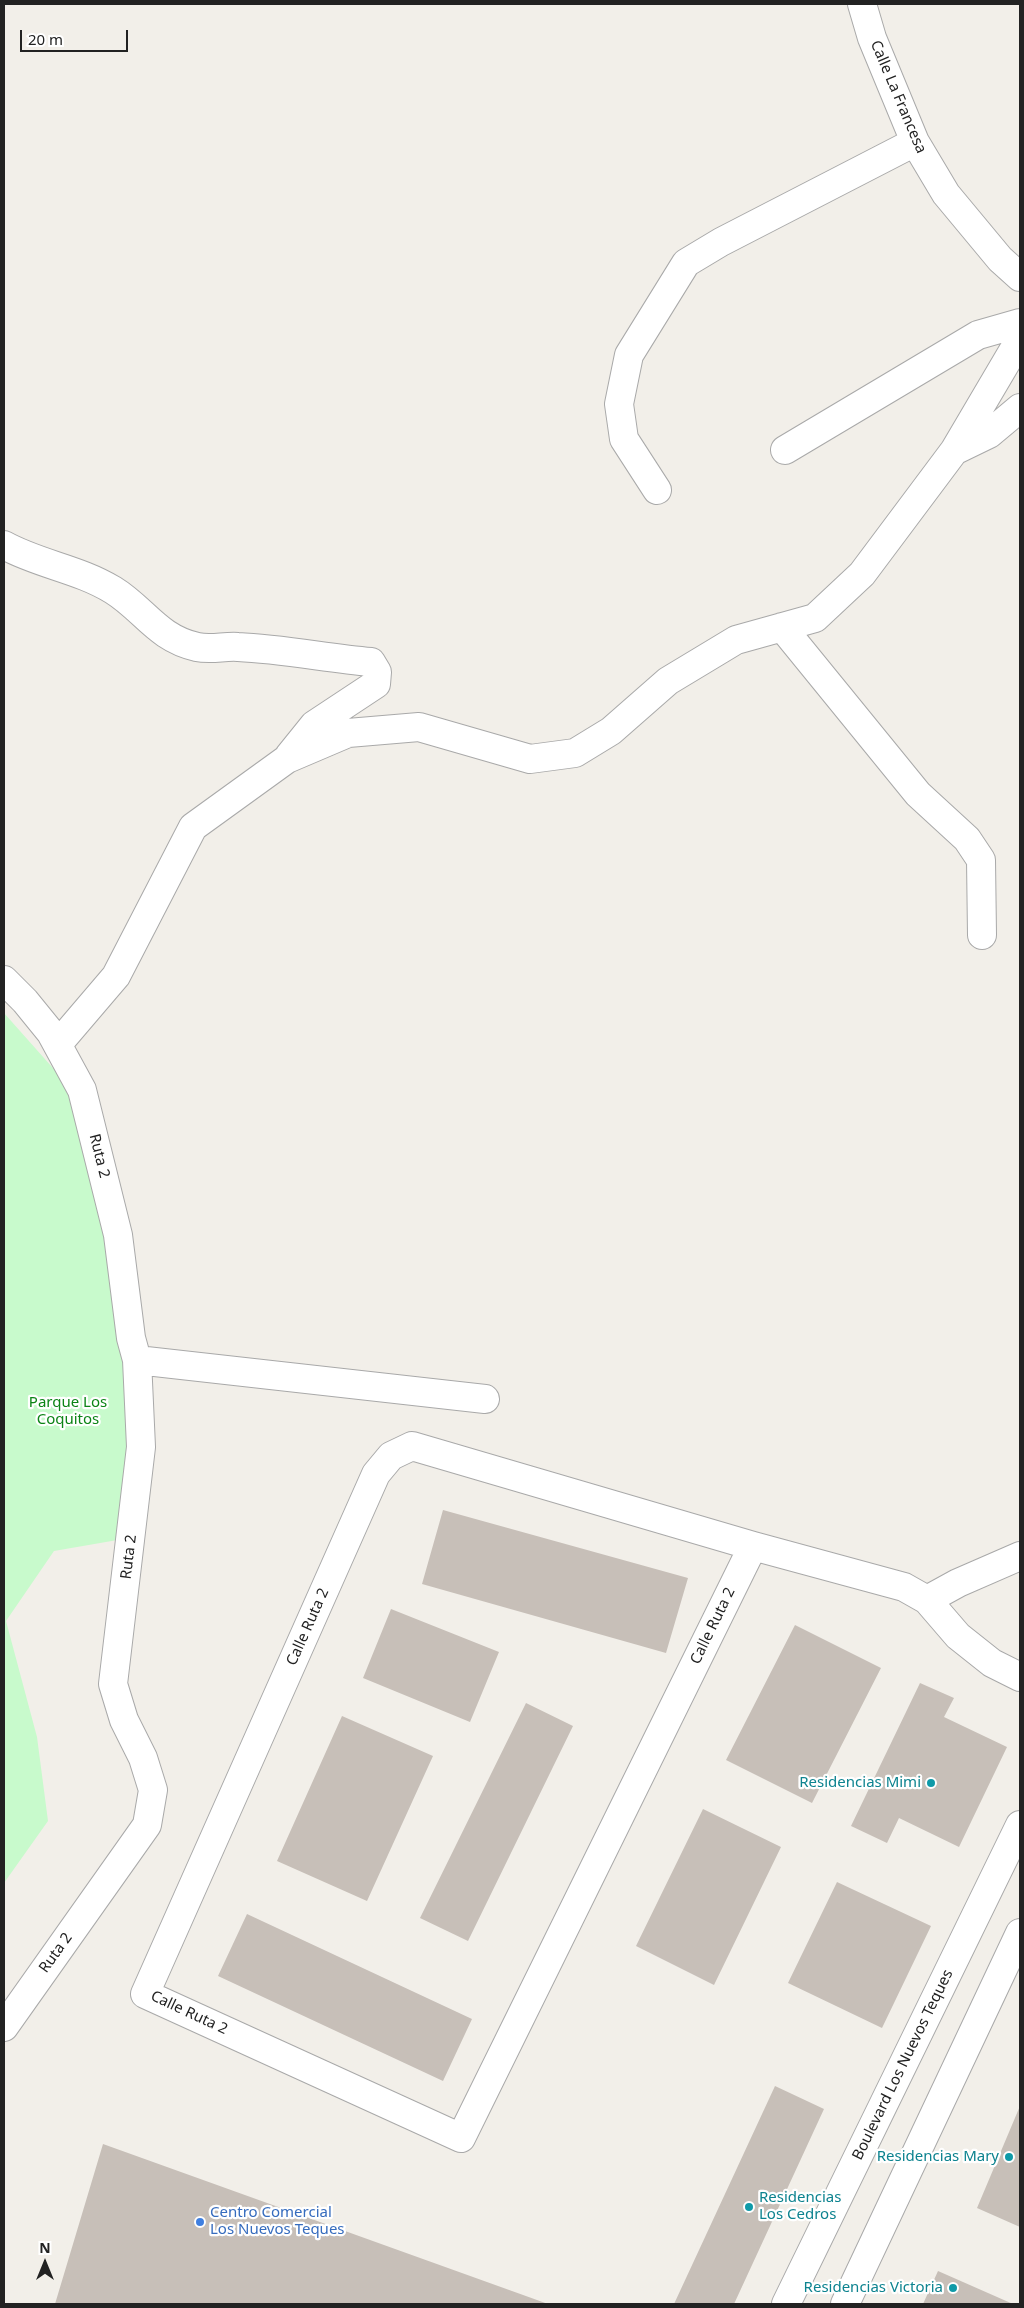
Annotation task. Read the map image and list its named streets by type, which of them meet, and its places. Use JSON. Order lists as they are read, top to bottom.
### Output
{
  "streets": {
    "street": [
      "Calle La Francesa",
      "Ruta 2",
      "Calle Ruta 2",
      "Boulevard Los Nuevos Teques"
    ]
  },
  "parks": ["Parque Los Coquitos"],
  "places": [
    "Residencias Mimi",
    "Residencias Mary",
    "Residencias Los Cedros",
    "Centro Comercial Los Nuevos Teques",
    "Residencias Victoria"
  ],
  "scale_bar": "20 m",
  "north": "top"
}
